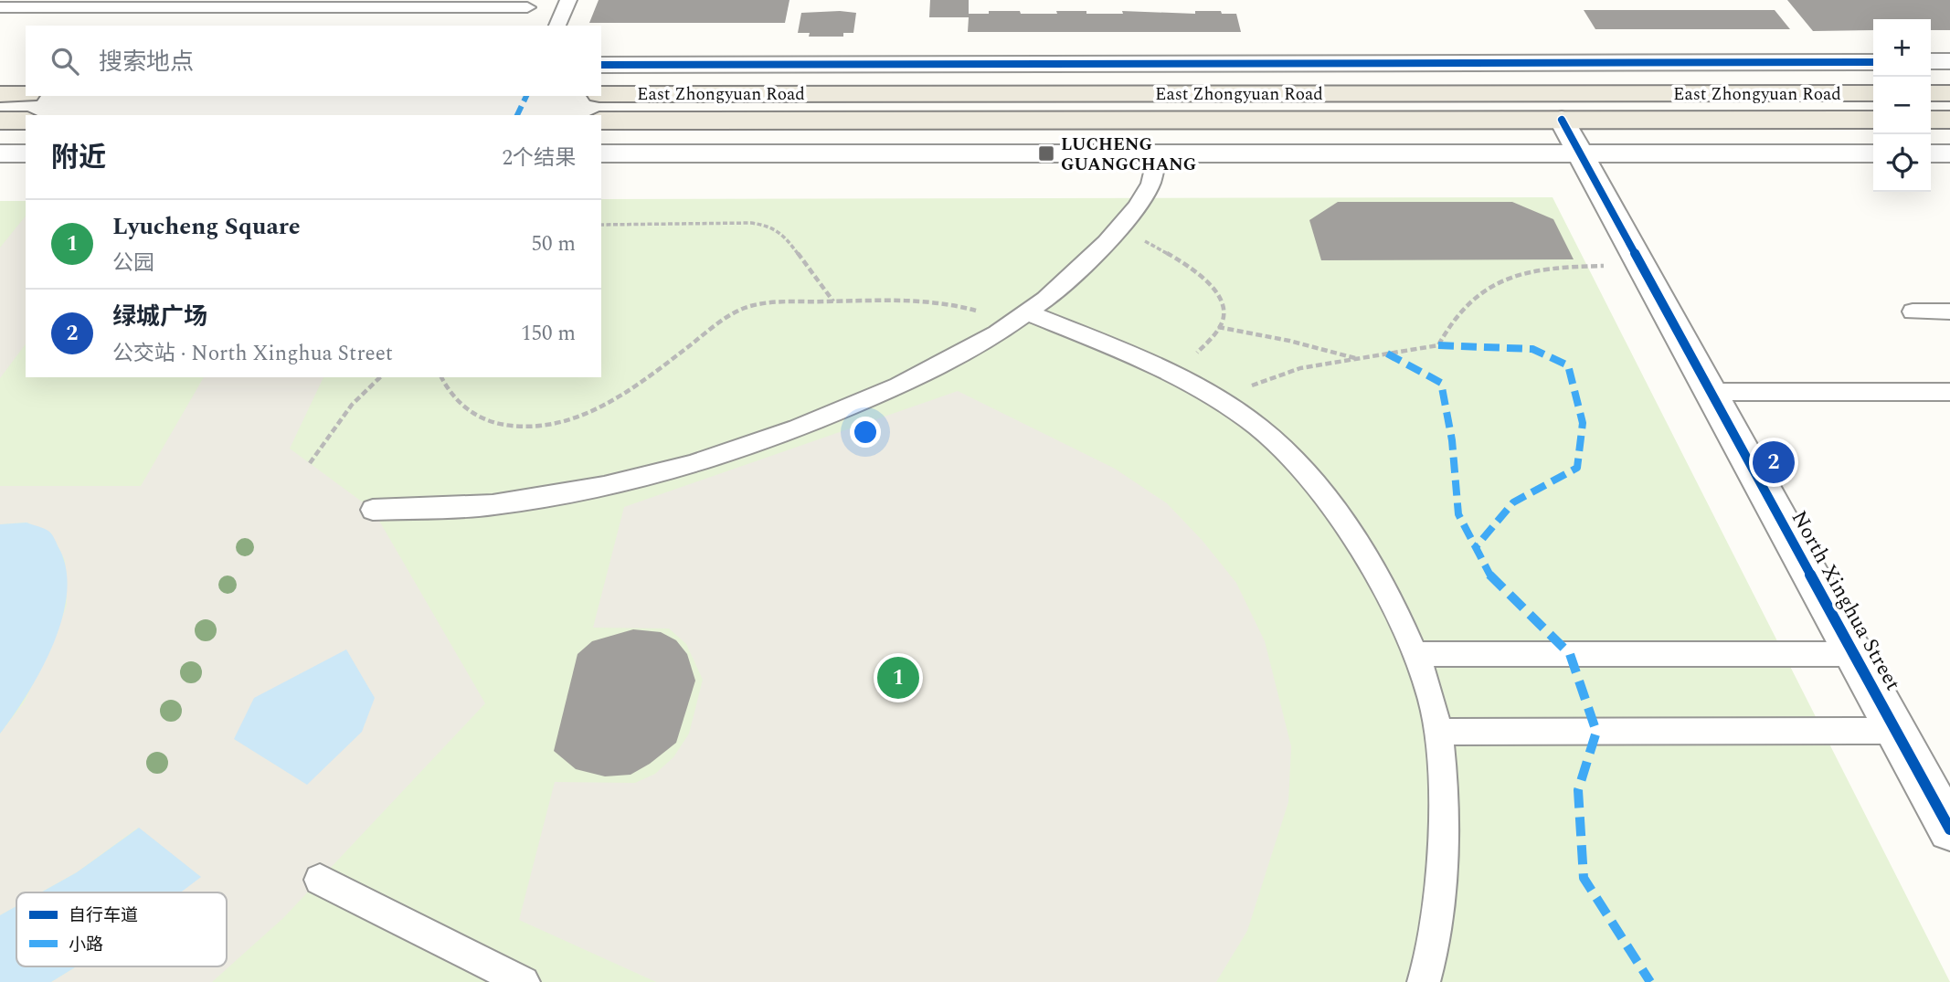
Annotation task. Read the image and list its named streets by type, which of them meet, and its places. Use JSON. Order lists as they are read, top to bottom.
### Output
{
  "streets": {
    "main road": ["East Zhongyuan Road"],
    "street": ["North Xinghua Street"]
  },
  "crossings": [
    ["East Zhongyuan Road", "North Xinghua Street"]
  ],
  "places": {
    "transit": ["LUCHENG GUANGCHANG"]
  },
  "legend": ["自行车道", "小路"],
  "page": {
    "map_buttons": ["+", "−"],
    "search": "搜索地点",
    "heading": ["附近", "2个结果"],
    "list": [
      {
        "mark": "1",
        "name": "Lyucheng Square",
        "note": "公园",
        "value": "50 m"
      },
      {
        "mark": "2",
        "name": "绿城广场",
        "note": "公交站 · North Xinghua Street",
        "value": "150 m"
      }
    ],
    "pins": ["2", "1"]
  }
}
